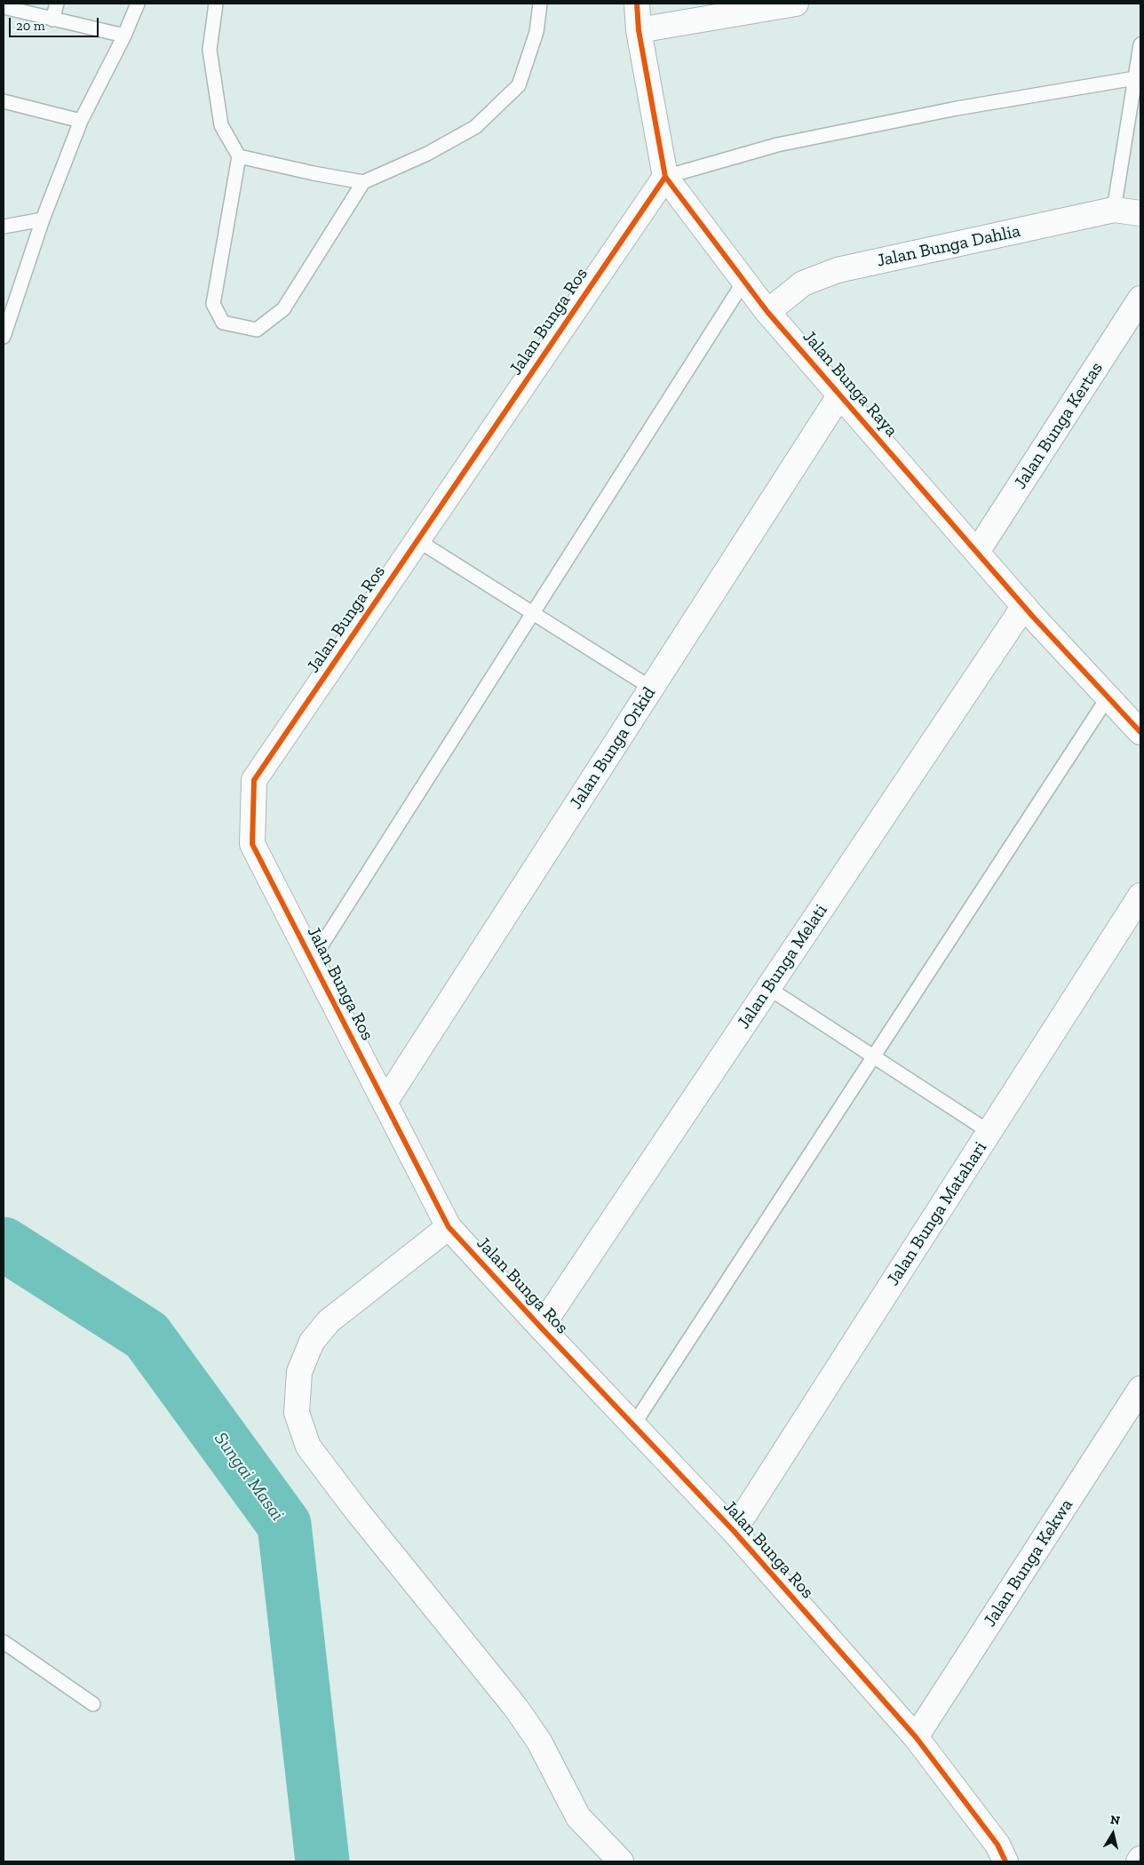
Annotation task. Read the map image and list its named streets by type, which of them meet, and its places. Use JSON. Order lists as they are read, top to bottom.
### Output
{
  "streets": {
    "street": [
      "Jalan Bunga Dahlia",
      "Jalan Bunga Ros",
      "Jalan Bunga Raya",
      "Jalan Bunga Kertas",
      "Jalan Bunga Orkid",
      "Jalan Bunga Melati",
      "Jalan Bunga Matahari",
      "Jalan Bunga Kekwa"
    ]
  },
  "crossings": [
    ["Jalan Bunga Dahlia", "Jalan Bunga Raya"],
    ["Jalan Bunga Ros", "Jalan Bunga Raya"],
    ["Jalan Bunga Ros", "Jalan Bunga Orkid"],
    ["Jalan Bunga Ros", "Jalan Bunga Melati"],
    ["Jalan Bunga Ros", "Jalan Bunga Matahari"],
    ["Jalan Bunga Ros", "Jalan Bunga Kekwa"],
    ["Jalan Bunga Raya", "Jalan Bunga Kertas"],
    ["Jalan Bunga Raya", "Jalan Bunga Orkid"],
    ["Jalan Bunga Raya", "Jalan Bunga Melati"]
  ],
  "water": ["Sungai Masai"],
  "scale_bar": "20 m",
  "north": "top"
}
